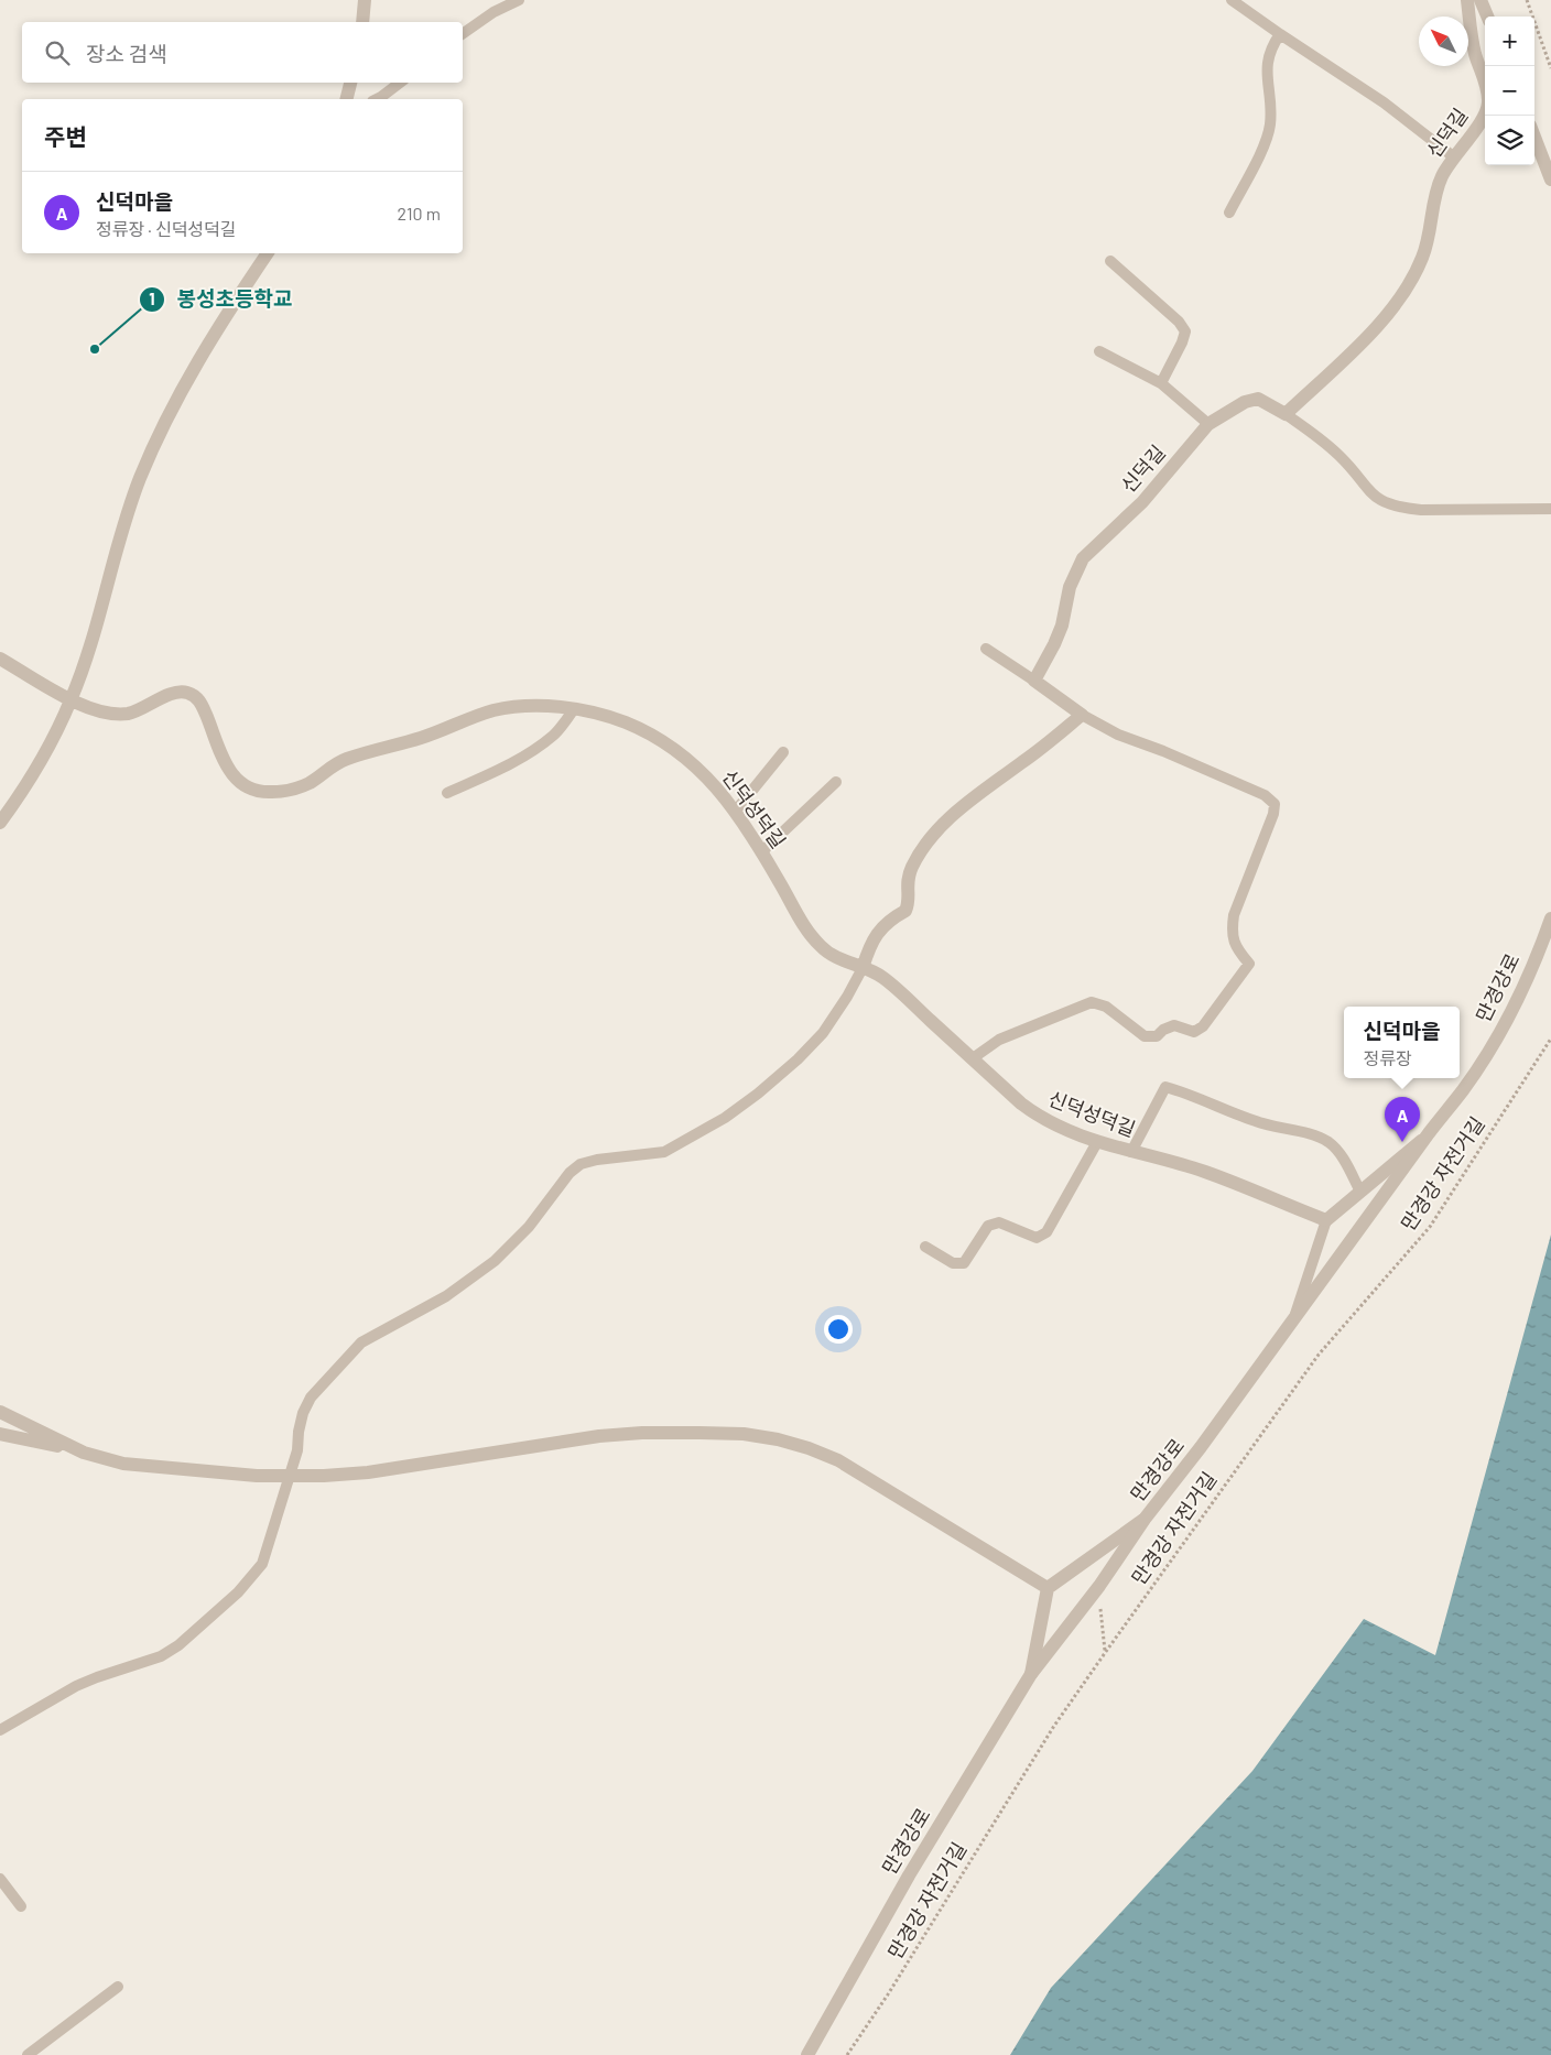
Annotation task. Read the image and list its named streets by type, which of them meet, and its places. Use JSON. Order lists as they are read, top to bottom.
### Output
{
  "streets": {
    "street": ["신덕길", "신덕성덕길", "만경강로"],
    "path": ["만경강 자전거길"]
  },
  "places": ["봉성초등학교"],
  "north": "top left",
  "page": {
    "map_buttons": ["+", "−"],
    "search": "장소 검색",
    "heading": "주변",
    "list": [
      {
        "mark": "A",
        "name": "신덕마을",
        "note": "정류장 · 신덕성덕길",
        "value": "210 m"
      }
    ],
    "popup": ["신덕마을", "정류장"],
    "pins": "A"
  }
}
